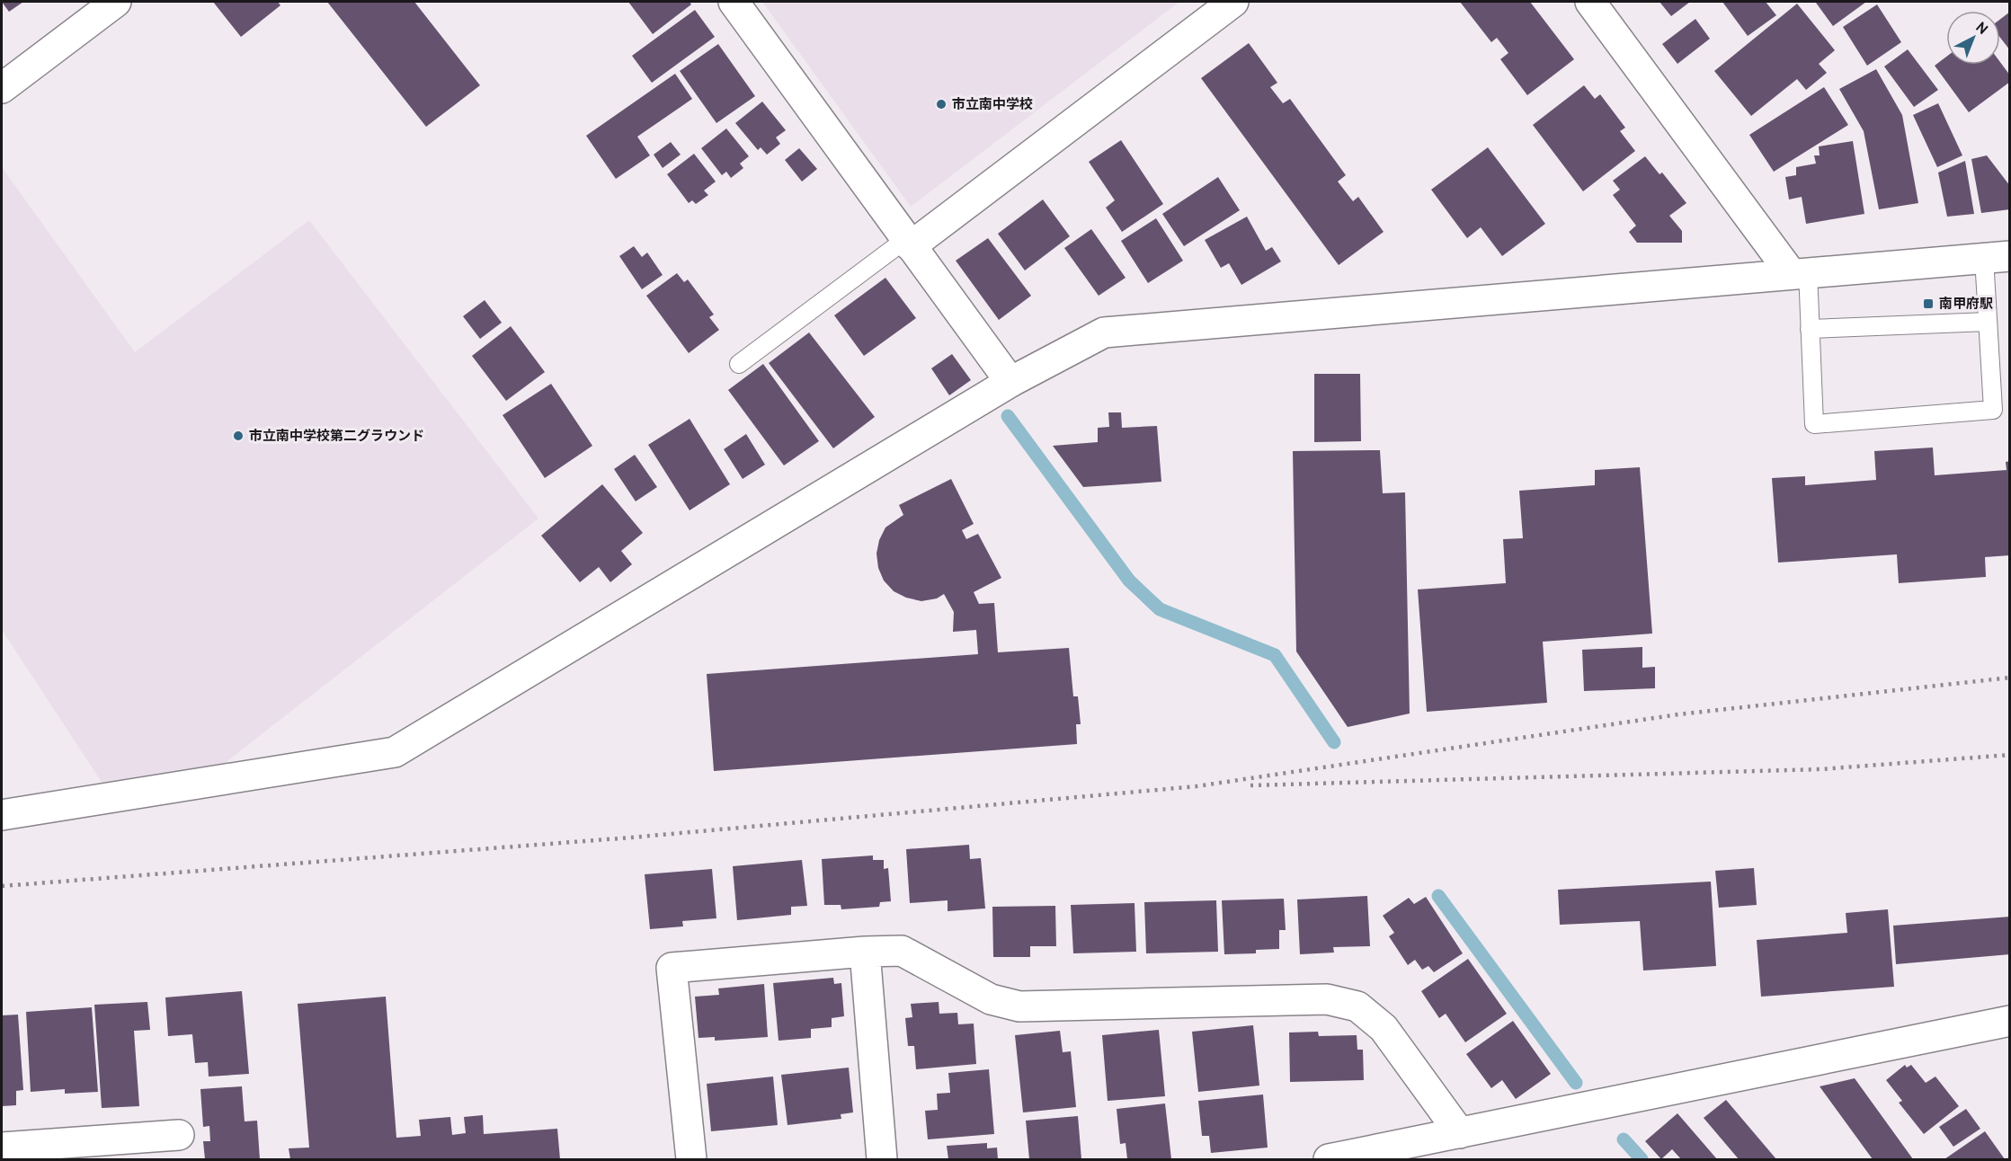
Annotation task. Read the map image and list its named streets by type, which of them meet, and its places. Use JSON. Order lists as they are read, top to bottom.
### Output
{
  "places": {
    "other": ["市立南中学校", "市立南中学校第二グラウンド"],
    "transit": ["南甲府駅"]
  },
  "north": "top right"
}
